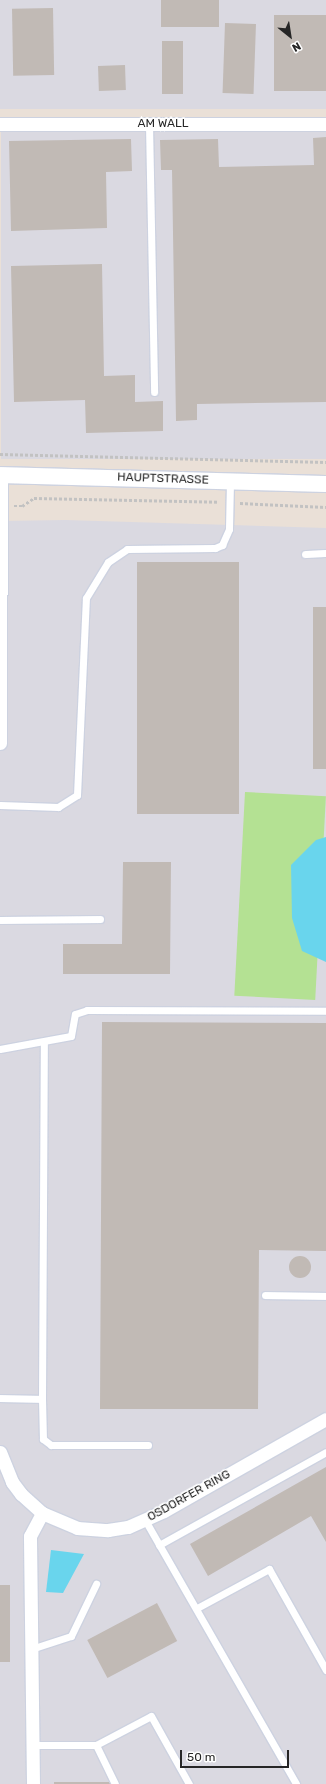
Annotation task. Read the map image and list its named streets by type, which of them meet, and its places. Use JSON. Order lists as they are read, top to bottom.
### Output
{
  "streets": {
    "street": ["AM WALL", "HAUPTSTRASSE", "OSDORFER RING"]
  },
  "scale_bar": "50 m",
  "north": "bottom right"
}
